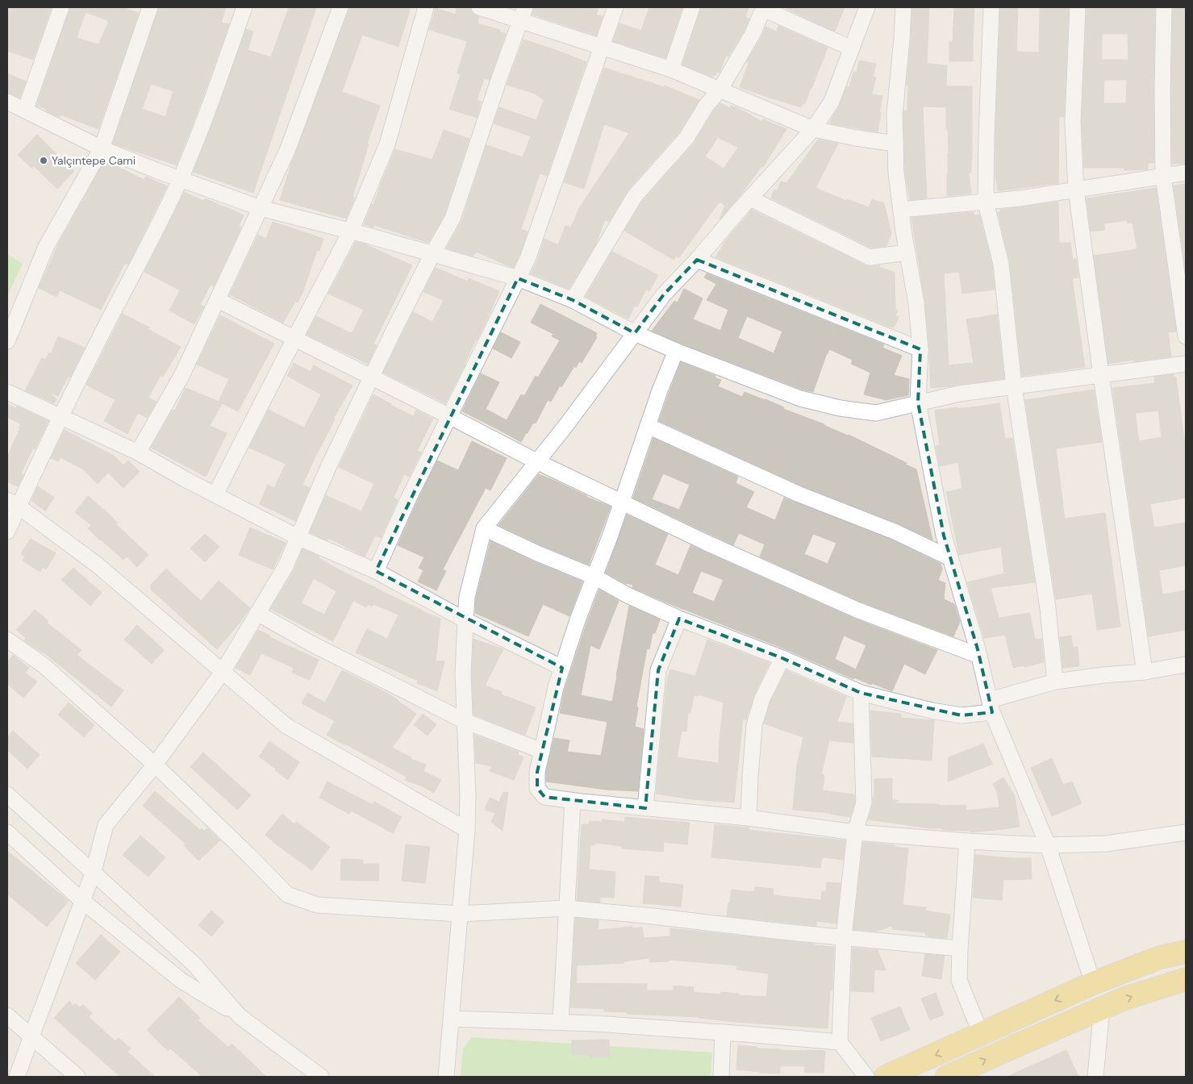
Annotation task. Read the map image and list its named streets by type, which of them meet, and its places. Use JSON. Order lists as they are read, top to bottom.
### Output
{
  "places": ["Yalçıntepe Cami"]
}
